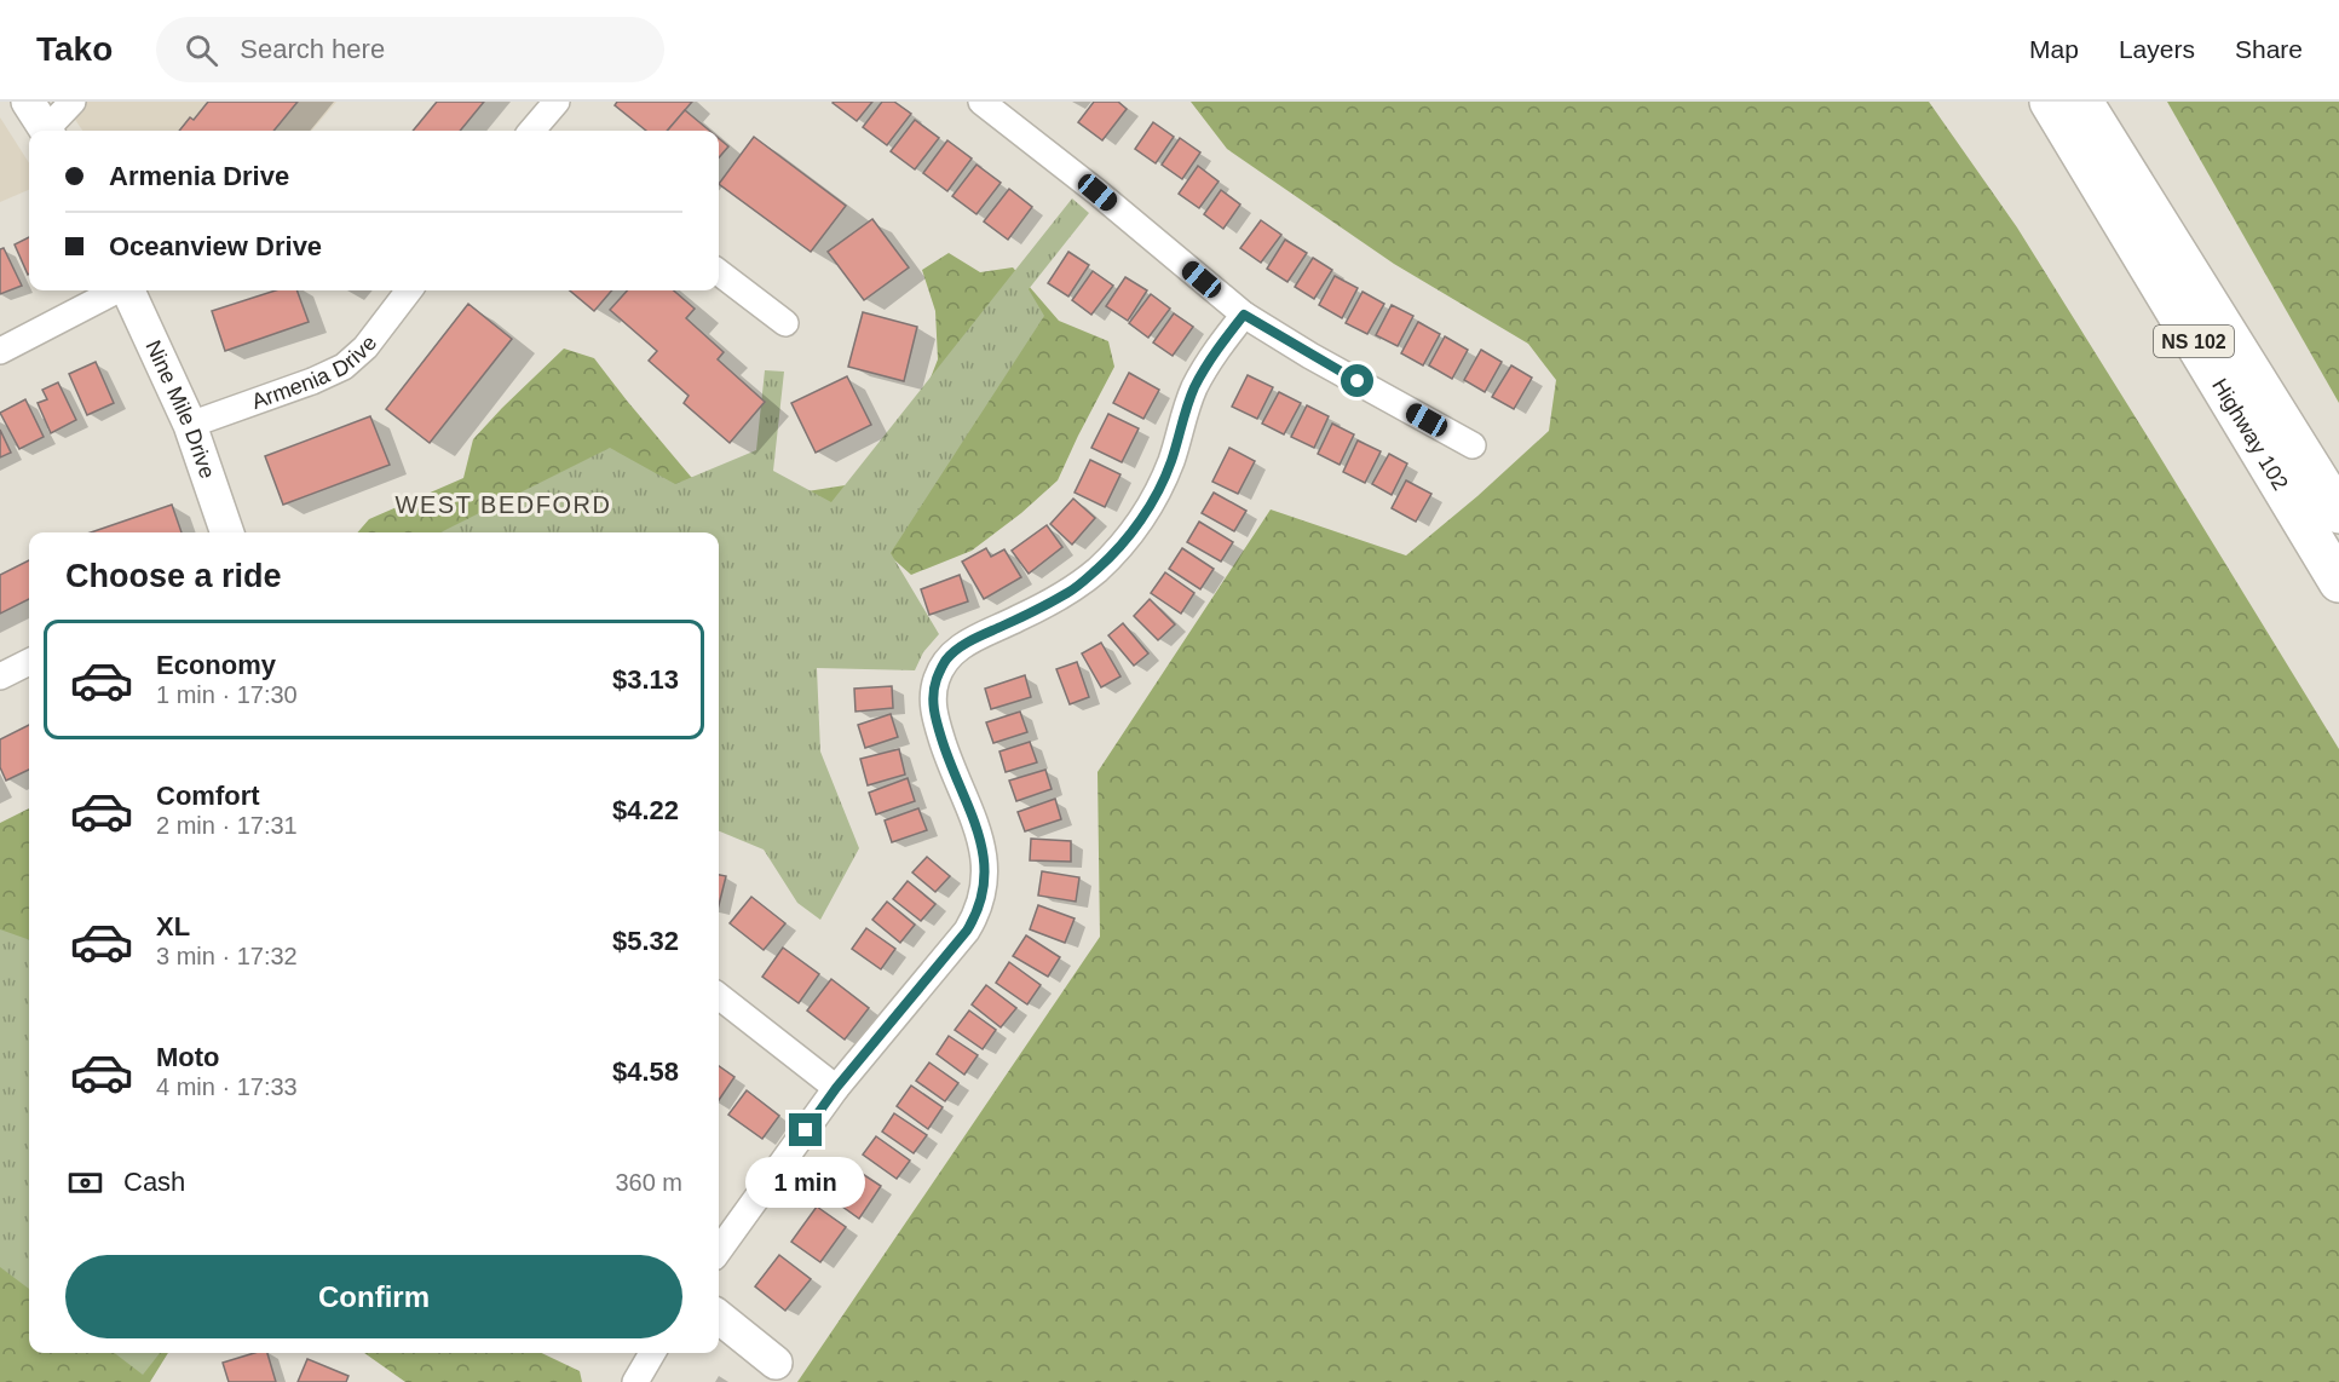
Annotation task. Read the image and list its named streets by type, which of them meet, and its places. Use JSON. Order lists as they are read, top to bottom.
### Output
{
  "streets": {
    "highway": ["NS 102", "Highway 102"],
    "street": ["Armenia Drive", "Nine Mile Drive"]
  },
  "crossings": [
    ["Armenia Drive", "Nine Mile Drive"]
  ],
  "districts": ["WEST BEDFORD"],
  "page": {
    "header": "Tako",
    "search": "Search here",
    "nav": ["Map", "Layers", "Share"],
    "banner": ["Armenia Drive", "Oceanview Drive"],
    "heading": "Choose a ride",
    "list": [
      {
        "name": "Economy",
        "note": "1 min · 17:30",
        "value": "$3.13"
      },
      {
        "name": "Comfort",
        "note": "2 min · 17:31",
        "value": "$4.22"
      },
      {
        "name": "XL",
        "note": "3 min · 17:32",
        "value": "$5.32"
      },
      {
        "name": "Moto",
        "note": "4 min · 17:33",
        "value": "$4.58"
      }
    ],
    "pay": ["Cash", "360 m"],
    "bubble": "1 min",
    "buttons": "Confirm"
  }
}
